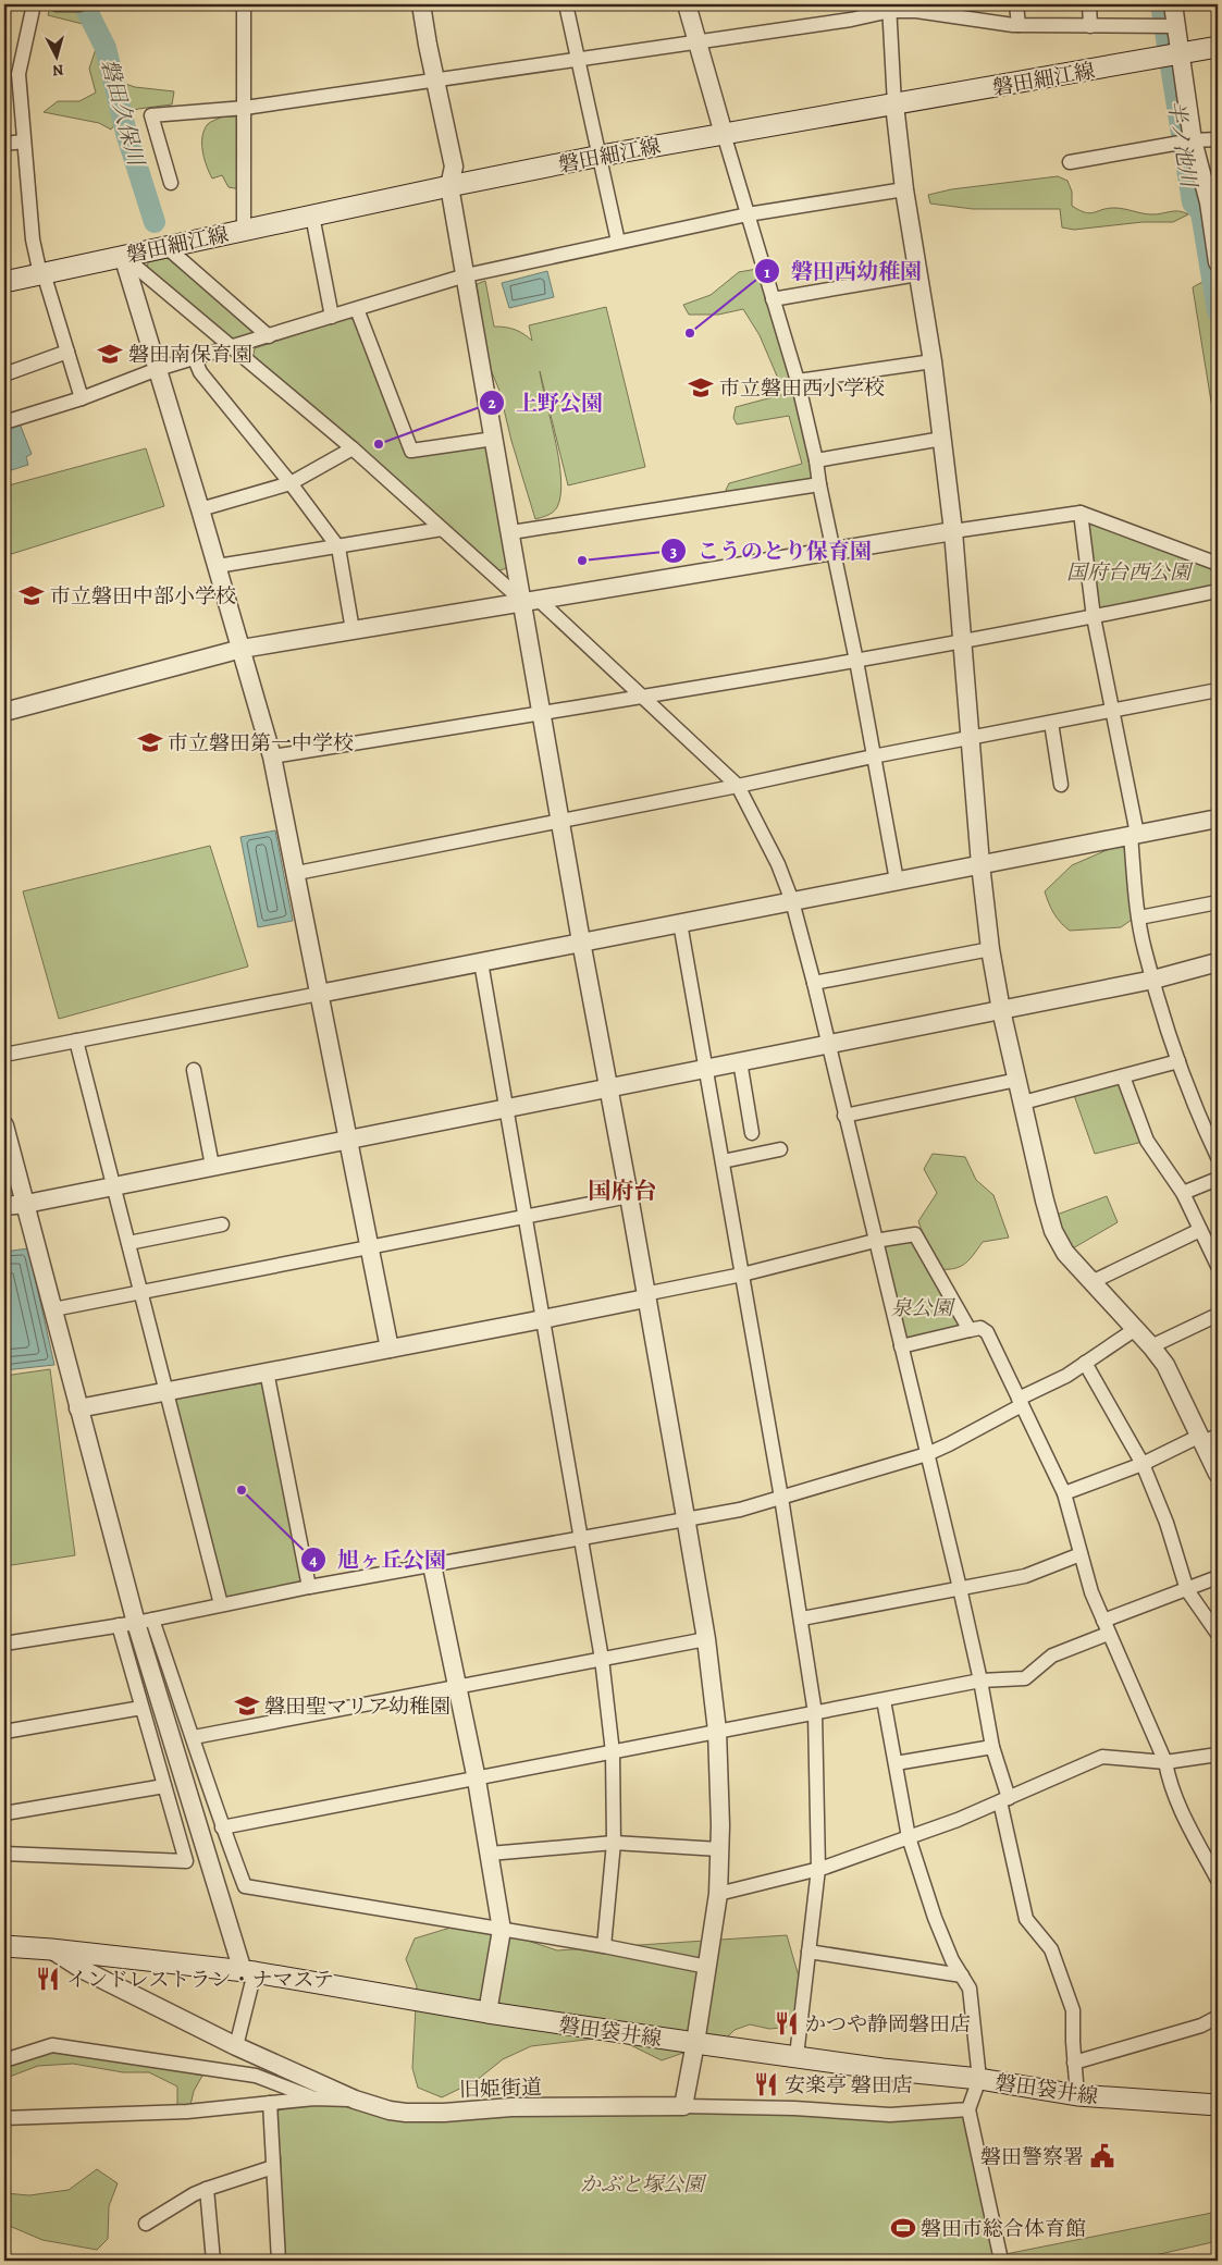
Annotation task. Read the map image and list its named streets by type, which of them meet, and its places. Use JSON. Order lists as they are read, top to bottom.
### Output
{
  "streets": {
    "main road": ["磐田細江線", "磐田袋井線"],
    "street": ["旧姫街道"]
  },
  "districts": ["国府台"],
  "water": ["磐田久保川", "半ノ池川"],
  "parks": ["国府台西公園", "泉公園", "かぶと塚公園"],
  "places": {
    "other": [
      "磐田西幼稚園",
      "上野公園",
      "こうのとり保育園",
      "旭ヶ丘公園"
    ],
    "school or university": [
      "磐田南保育園",
      "市立磐田西小学校",
      "市立磐田中部小学校",
      "市立磐田第一中学校",
      "磐田聖マリア幼稚園"
    ],
    "restaurant": ["インドレストラン・ナマステ", "かつや静岡磐田店", "安楽亭 磐田店"],
    "public building": ["磐田警察署"],
    "sports": ["磐田市総合体育館"]
  },
  "north": "bottom"
}
